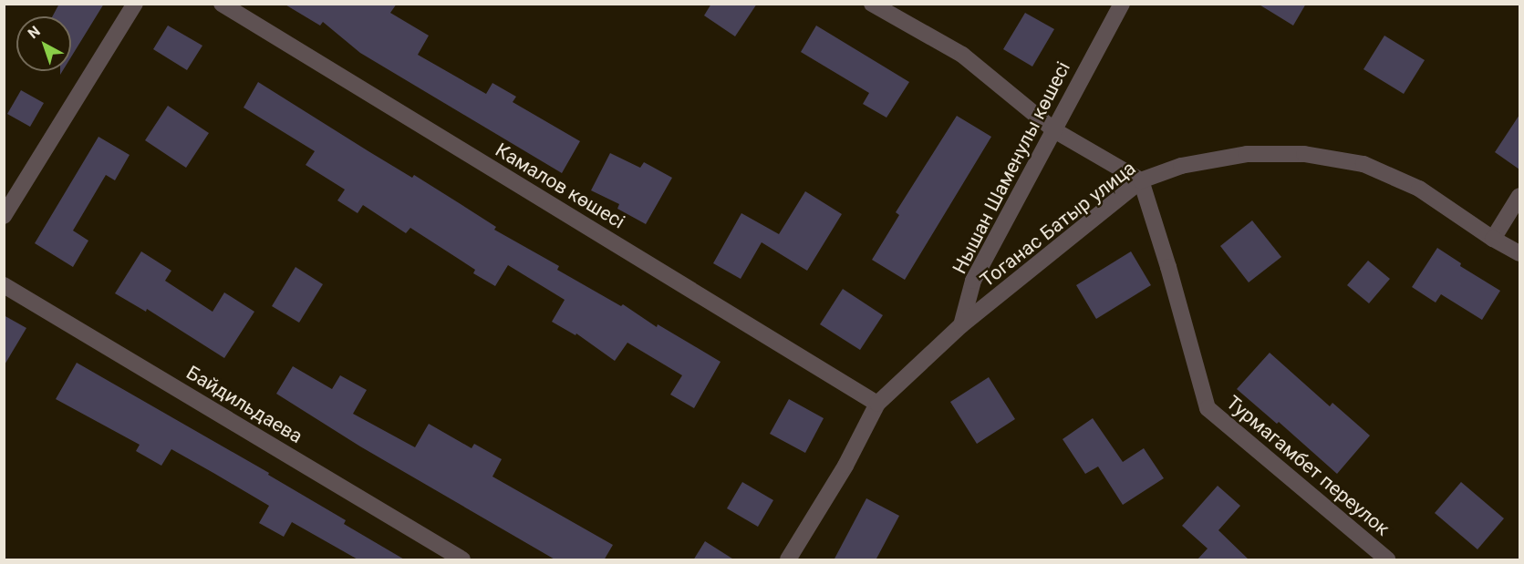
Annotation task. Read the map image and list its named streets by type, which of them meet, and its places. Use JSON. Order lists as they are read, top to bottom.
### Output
{
  "streets": {
    "street": [
      "Нышан Шаменулы көшесі",
      "Камалов көшесі",
      "Тоганас Батыр улица",
      "Байдильдаева",
      "Турмагамбет переулок"
    ]
  },
  "crossings": [
    ["Нышан Шаменулы көшесі", "Тоганас Батыр улица"],
    ["Тоганас Батыр улица", "Турмагамбет переулок"]
  ],
  "north": "top left"
}
